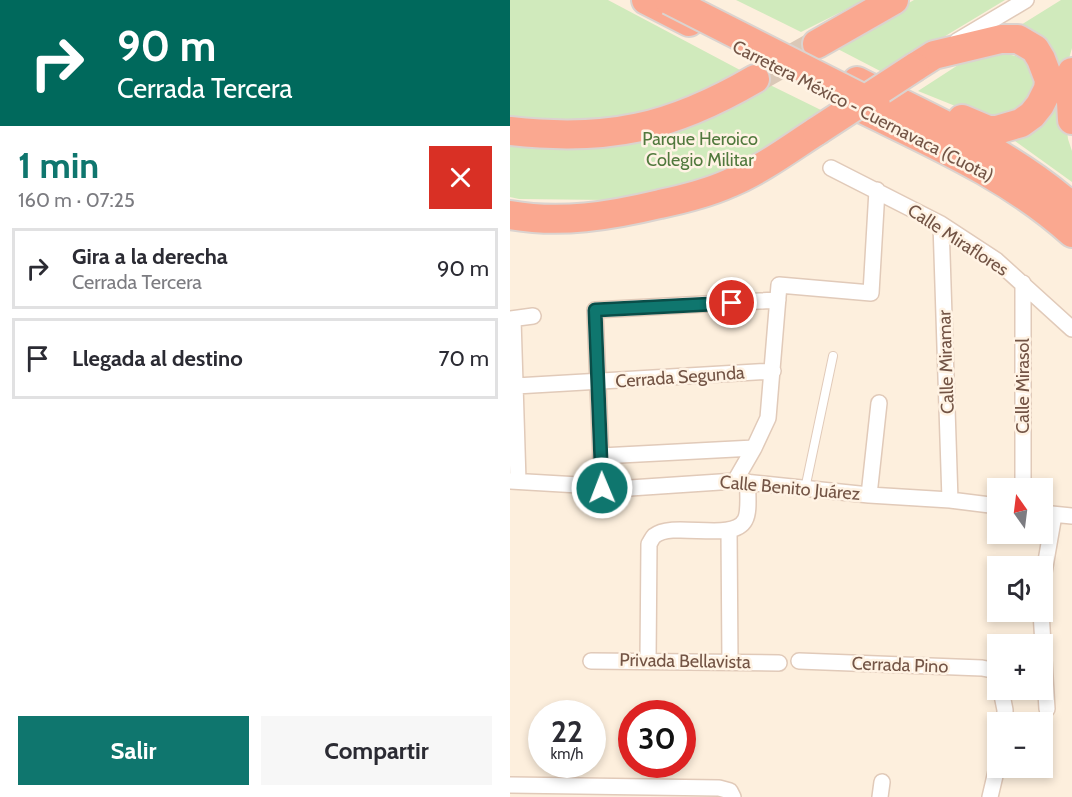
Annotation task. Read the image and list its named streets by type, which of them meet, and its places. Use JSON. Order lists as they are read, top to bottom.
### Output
{
  "streets": {
    "highway": ["Carretera México - Cuernavaca (Cuota)"],
    "street": [
      "Calle Miraflores",
      "Calle Miramar",
      "Cerrada Segunda",
      "Calle Mirasol",
      "Calle Benito Juárez",
      "Privada Bellavista",
      "Cerrada Pino"
    ]
  },
  "crossings": [
    ["Calle Miraflores", "Calle Miramar"],
    ["Calle Miraflores", "Calle Mirasol"],
    ["Calle Miramar", "Calle Benito Juárez"]
  ],
  "parks": ["Parque Heroico Colegio Militar"],
  "north": "top",
  "page": {
    "turn": ["90 m", "Cerrada Tercera"],
    "heading": ["1 min", "160 m · 07:25"],
    "list": [
      {
        "name": "Gira a la derecha",
        "note": "Cerrada Tercera",
        "value": "90 m"
      },
      {
        "name": "Llegada al destino",
        "value": "70 m"
      }
    ],
    "map_buttons": ["+", "−"],
    "speed": "22 km/h",
    "limit": "30",
    "buttons": ["Salir", "Compartir"]
  }
}
